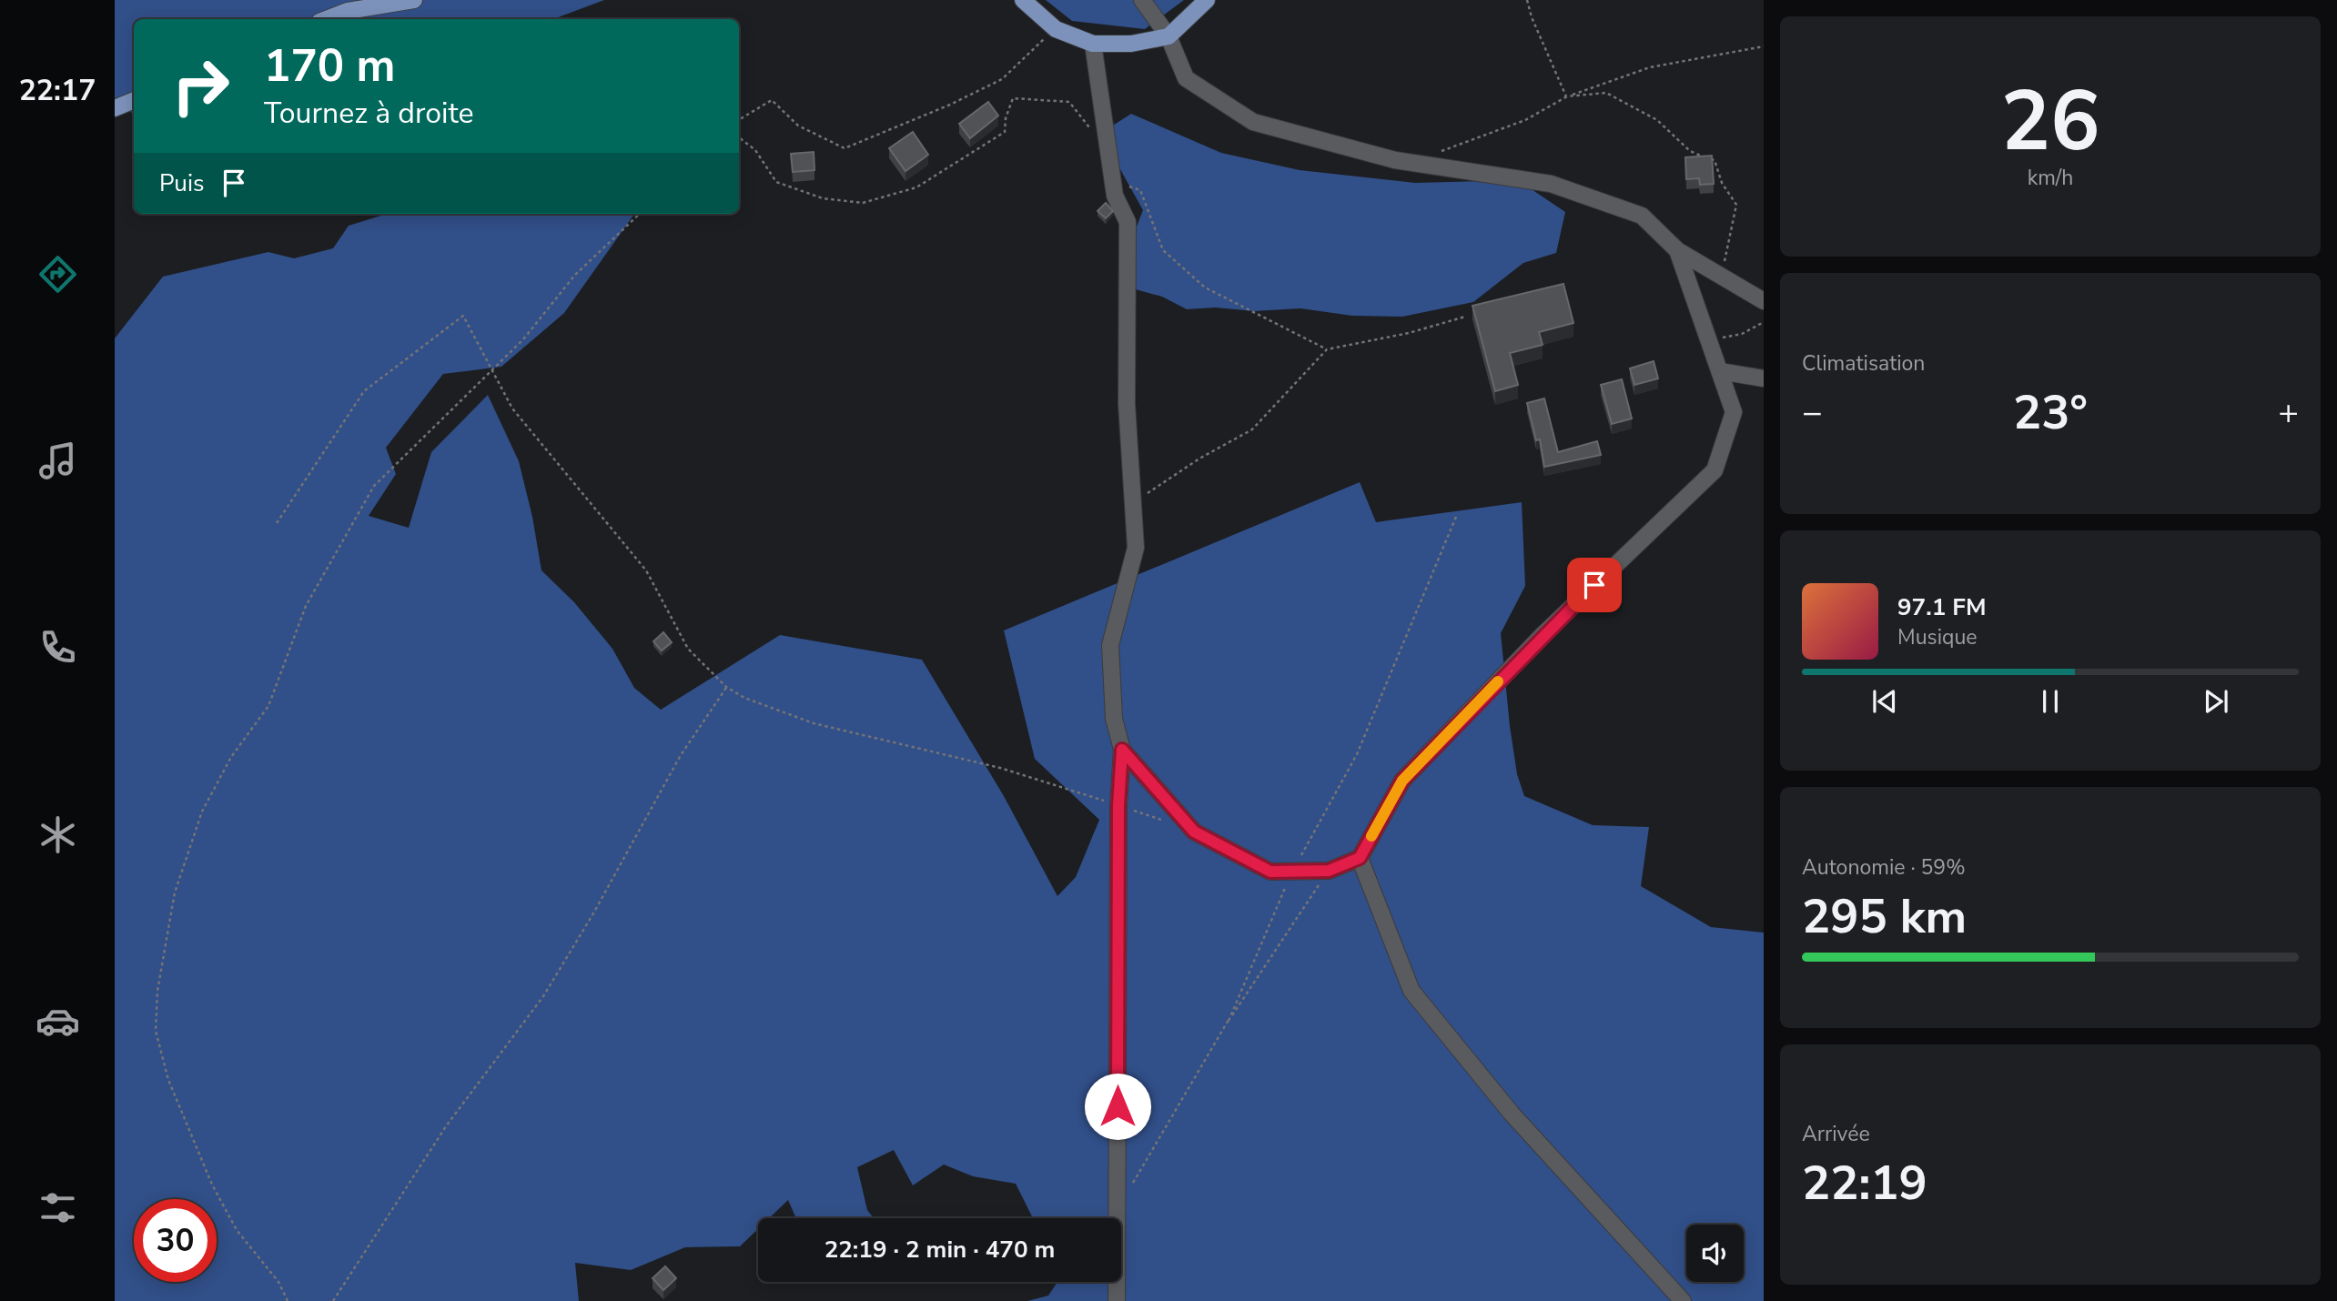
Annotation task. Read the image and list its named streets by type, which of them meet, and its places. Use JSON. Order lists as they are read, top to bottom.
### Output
{
  "page": {
    "tabs": "22:17",
    "tile": [
      ["26", "km/h"],
      "Climatisation",
      ["Autonomie · 59%", "295 km"],
      ["Arrivée", "22:19"]
    ],
    "turn": ["170 m", "Tournez à droite"],
    "then": "Puis",
    "heat": ["−", "23°", "+"],
    "song": ["97.1 FM", "Musique"],
    "limit": "30",
    "trip": "22:19 · 2 min · 470 m"
  }
}
